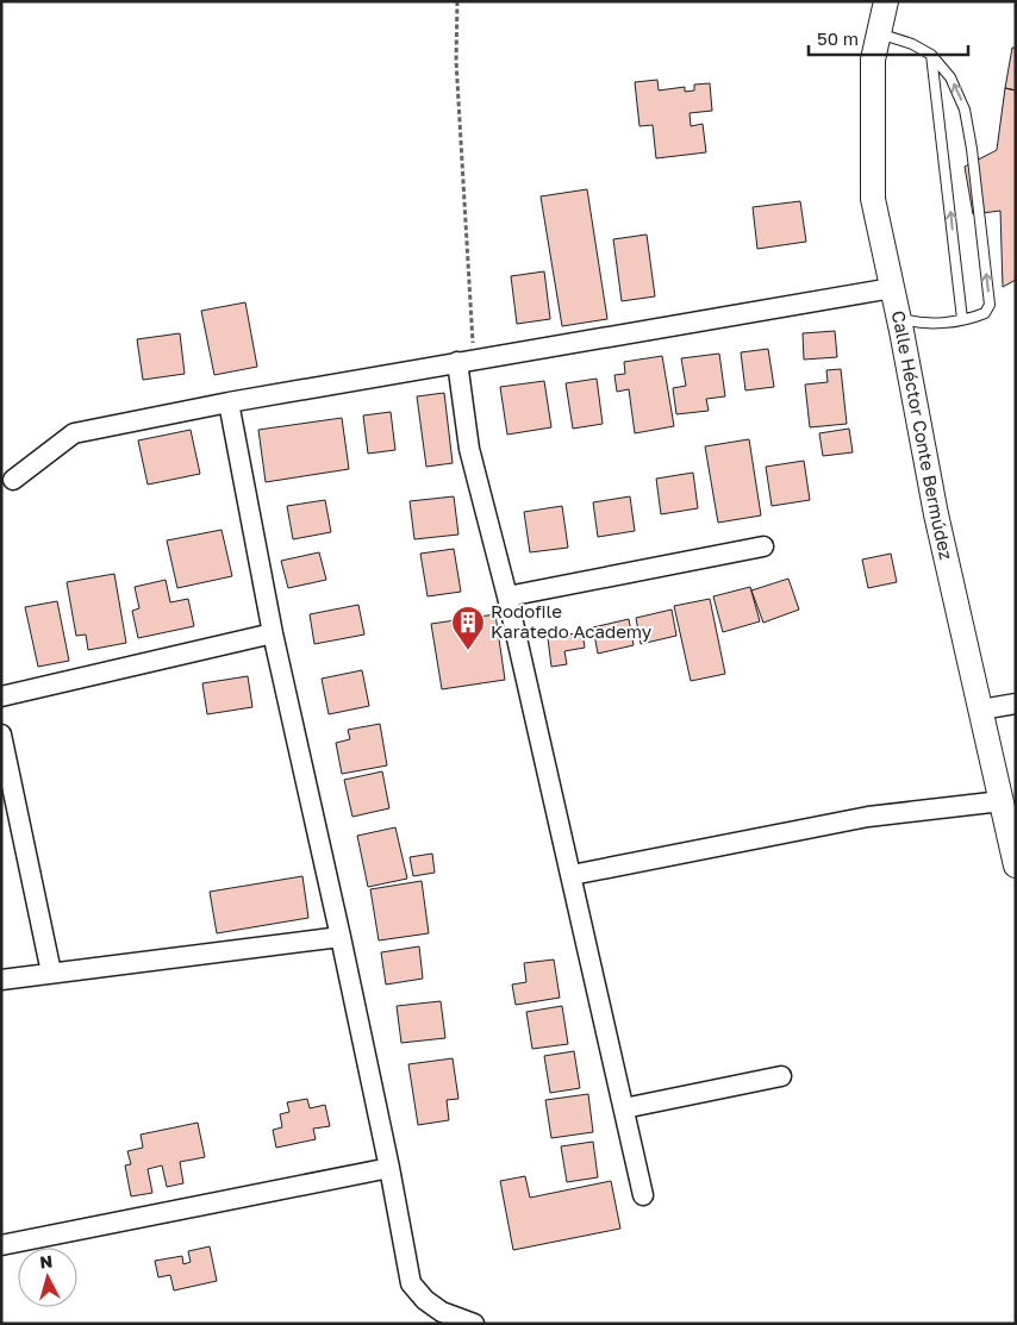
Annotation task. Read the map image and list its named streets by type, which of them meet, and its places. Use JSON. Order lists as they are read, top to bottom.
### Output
{
  "streets": {
    "street": ["Calle Héctor Conte Bermúdez"]
  },
  "places": {
    "building": ["Rodofile Karatedo Academy"]
  },
  "scale_bar": "50 m",
  "north": "top"
}
